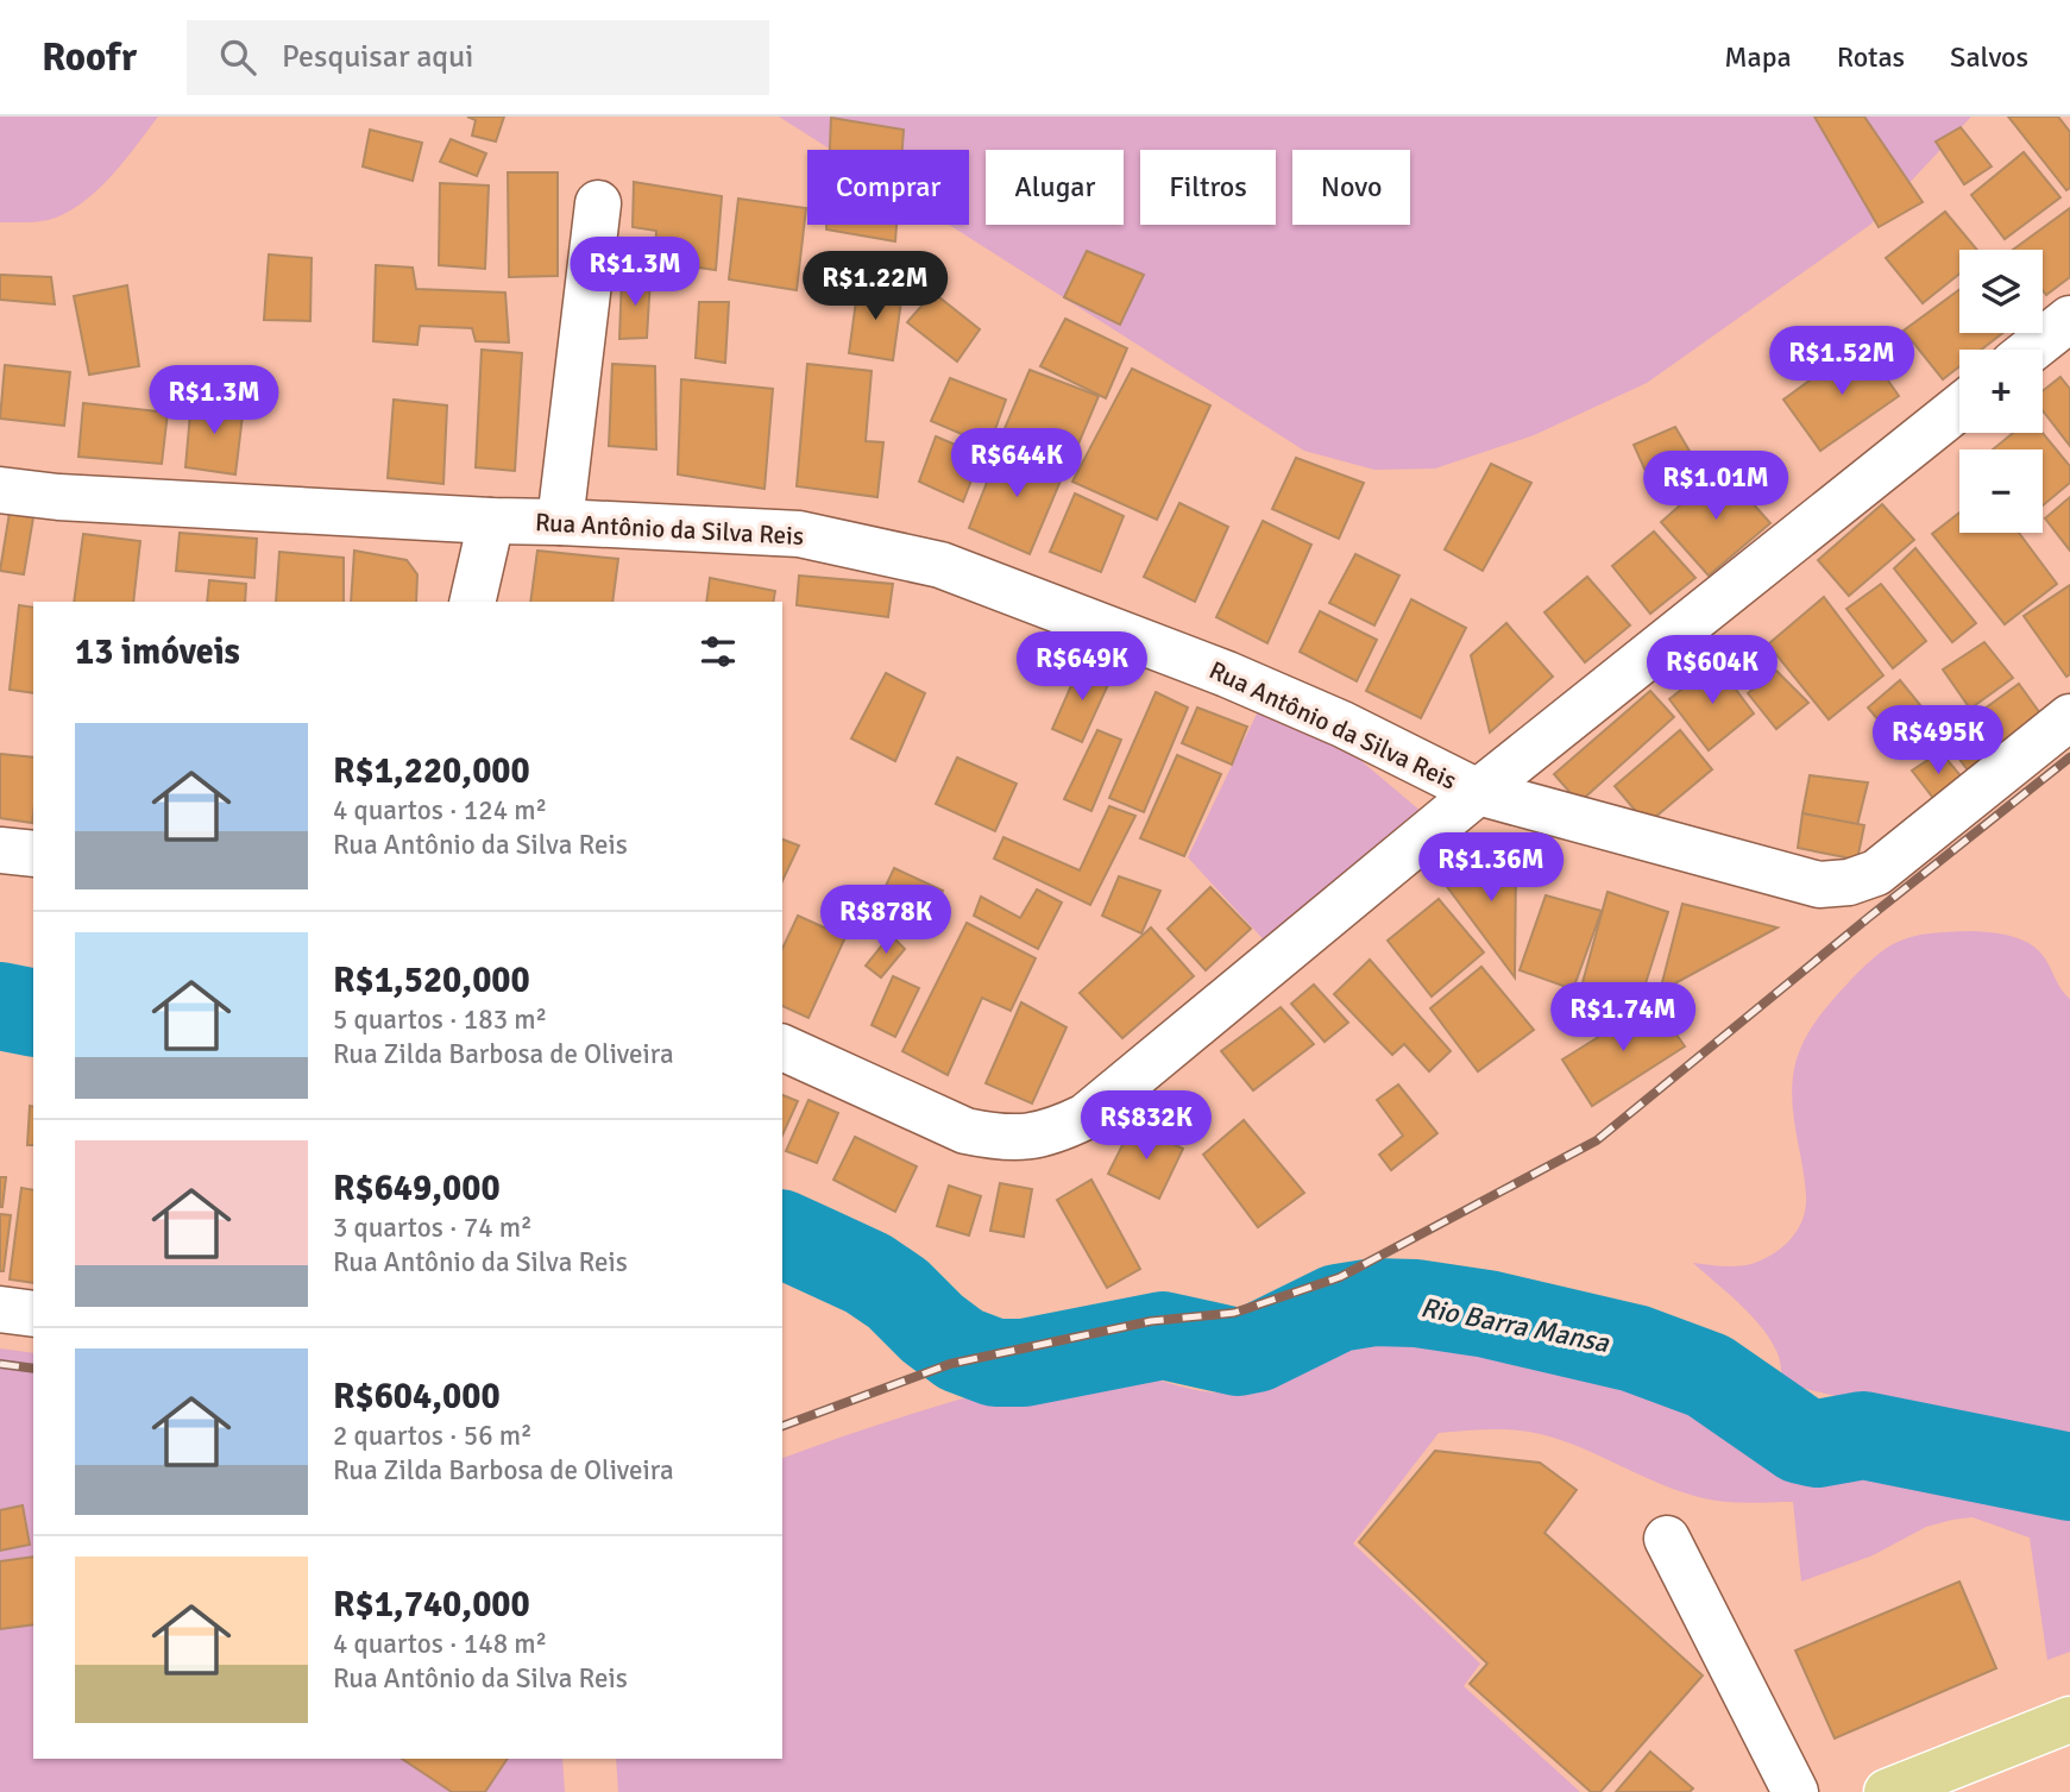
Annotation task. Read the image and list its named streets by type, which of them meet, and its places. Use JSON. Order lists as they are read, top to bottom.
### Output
{
  "streets": {
    "street": ["Rua Antônio da Silva Reis"]
  },
  "water": ["Rio Barra Mansa"],
  "page": {
    "header": "Roofr",
    "search": "Pesquisar aqui",
    "nav": ["Mapa", "Rotas", "Salvos"],
    "chip": [
      "Comprar",
      "Alugar",
      "Filtros",
      "Novo"
    ],
    "price": [
      "R$1.3M",
      "R$1.22M",
      "R$1.52M",
      "R$1.3M",
      "R$644K",
      "R$1.01M",
      "R$649K",
      "R$604K",
      "R$495K",
      "R$1.36M",
      "R$878K",
      "R$1.74M",
      "R$832K"
    ],
    "map_buttons": ["+", "−"],
    "heading": "13 imóveis",
    "list": [
      {
        "name": "R$1,220,000",
        "note": "4 quartos · 124 m² · Rua Antônio da Silva Reis"
      },
      {
        "name": "R$1,520,000",
        "note": "5 quartos · 183 m² · Rua Zilda Barbosa de Oliveira"
      },
      {
        "name": "R$649,000",
        "note": "3 quartos · 74 m² · Rua Antônio da Silva Reis"
      },
      {
        "name": "R$604,000",
        "note": "2 quartos · 56 m² · Rua Zilda Barbosa de Oliveira"
      },
      {
        "name": "R$1,740,000",
        "note": "4 quartos · 148 m² · Rua Antônio da Silva Reis"
      }
    ]
  }
}
